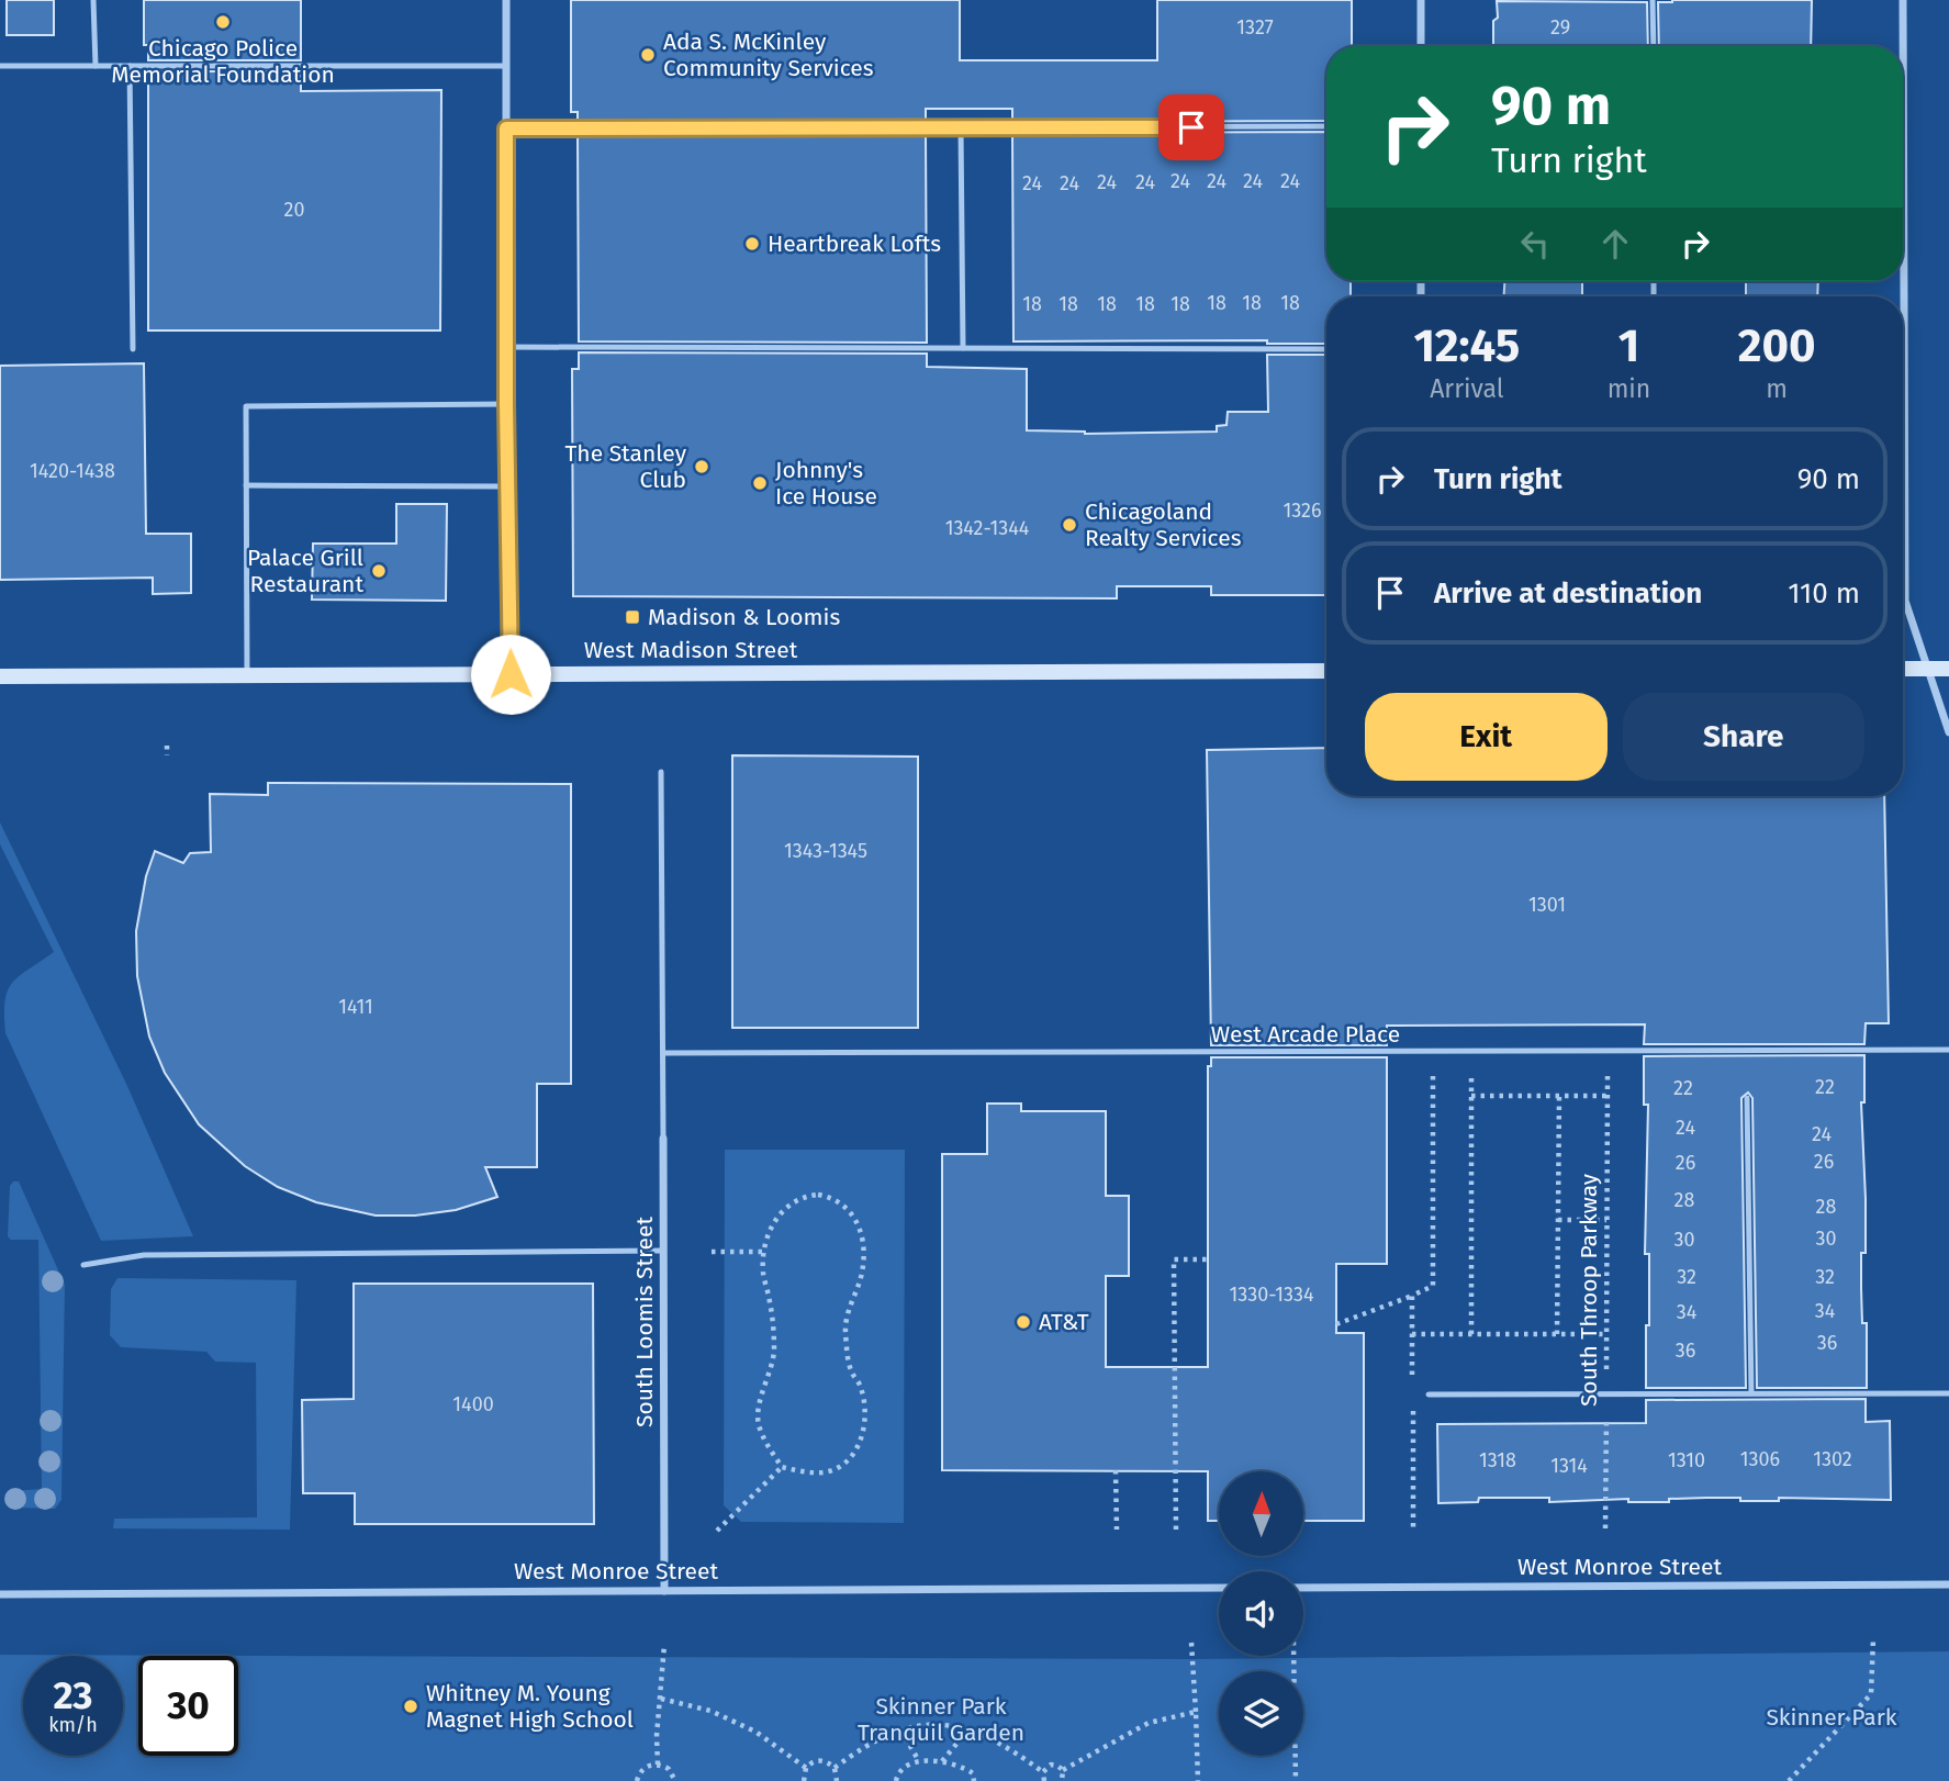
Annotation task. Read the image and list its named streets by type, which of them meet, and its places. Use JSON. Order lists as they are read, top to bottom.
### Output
{
  "streets": {
    "main road": ["West Madison Street"],
    "street": ["South Loomis Street", "West Monroe Street"],
    "lane": ["West Arcade Place"],
    "path": ["South Throop Parkway"]
  },
  "crossings": [
    ["West Arcade Place", "South Throop Parkway"],
    ["West Arcade Place", "South Loomis Street"],
    ["South Loomis Street", "West Monroe Street"]
  ],
  "parks": ["Skinner Park Tranquil Garden", "Skinner Park"],
  "places": {
    "other": [
      "Chicago Police Memorial Foundation",
      "Ada S. McKinley Community Services",
      "Heartbreak Lofts",
      "The Stanley Club",
      "Johnny's Ice House",
      "Chicagoland Realty Services",
      "Palace Grill Restaurant",
      "AT&T",
      "Whitney M. Young Magnet High School"
    ],
    "transit": ["Madison & Loomis"]
  },
  "house_numbers": [
    "1327",
    "29",
    "24",
    "24",
    "24",
    "24",
    "24",
    "24",
    "24",
    "24",
    "20",
    "18",
    "18",
    "18",
    "18",
    "18",
    "18",
    "18",
    "18",
    "1420-1438",
    "1326",
    "1342-1344",
    "1343-1345",
    "1301",
    "1411",
    "22",
    "22",
    "24",
    "24",
    "26",
    "26",
    "28",
    "28",
    "30",
    "30",
    "32",
    "32",
    "1330-1334",
    "34",
    "34",
    "36",
    "36",
    "1400",
    "1306",
    "1302",
    "1318",
    "1310",
    "1314"
  ],
  "north": "top",
  "page": {
    "turn": ["90 m", "Turn right"],
    "eta": [
      "12:45",
      "Arrival",
      "1",
      "min",
      "200",
      "m"
    ],
    "list": [
      {
        "name": "Turn right",
        "value": "90 m"
      },
      {
        "name": "Arrive at destination",
        "value": "110 m"
      }
    ],
    "buttons": ["Exit", "Share"],
    "speed": "23 km/h",
    "limit": "30"
  }
}
